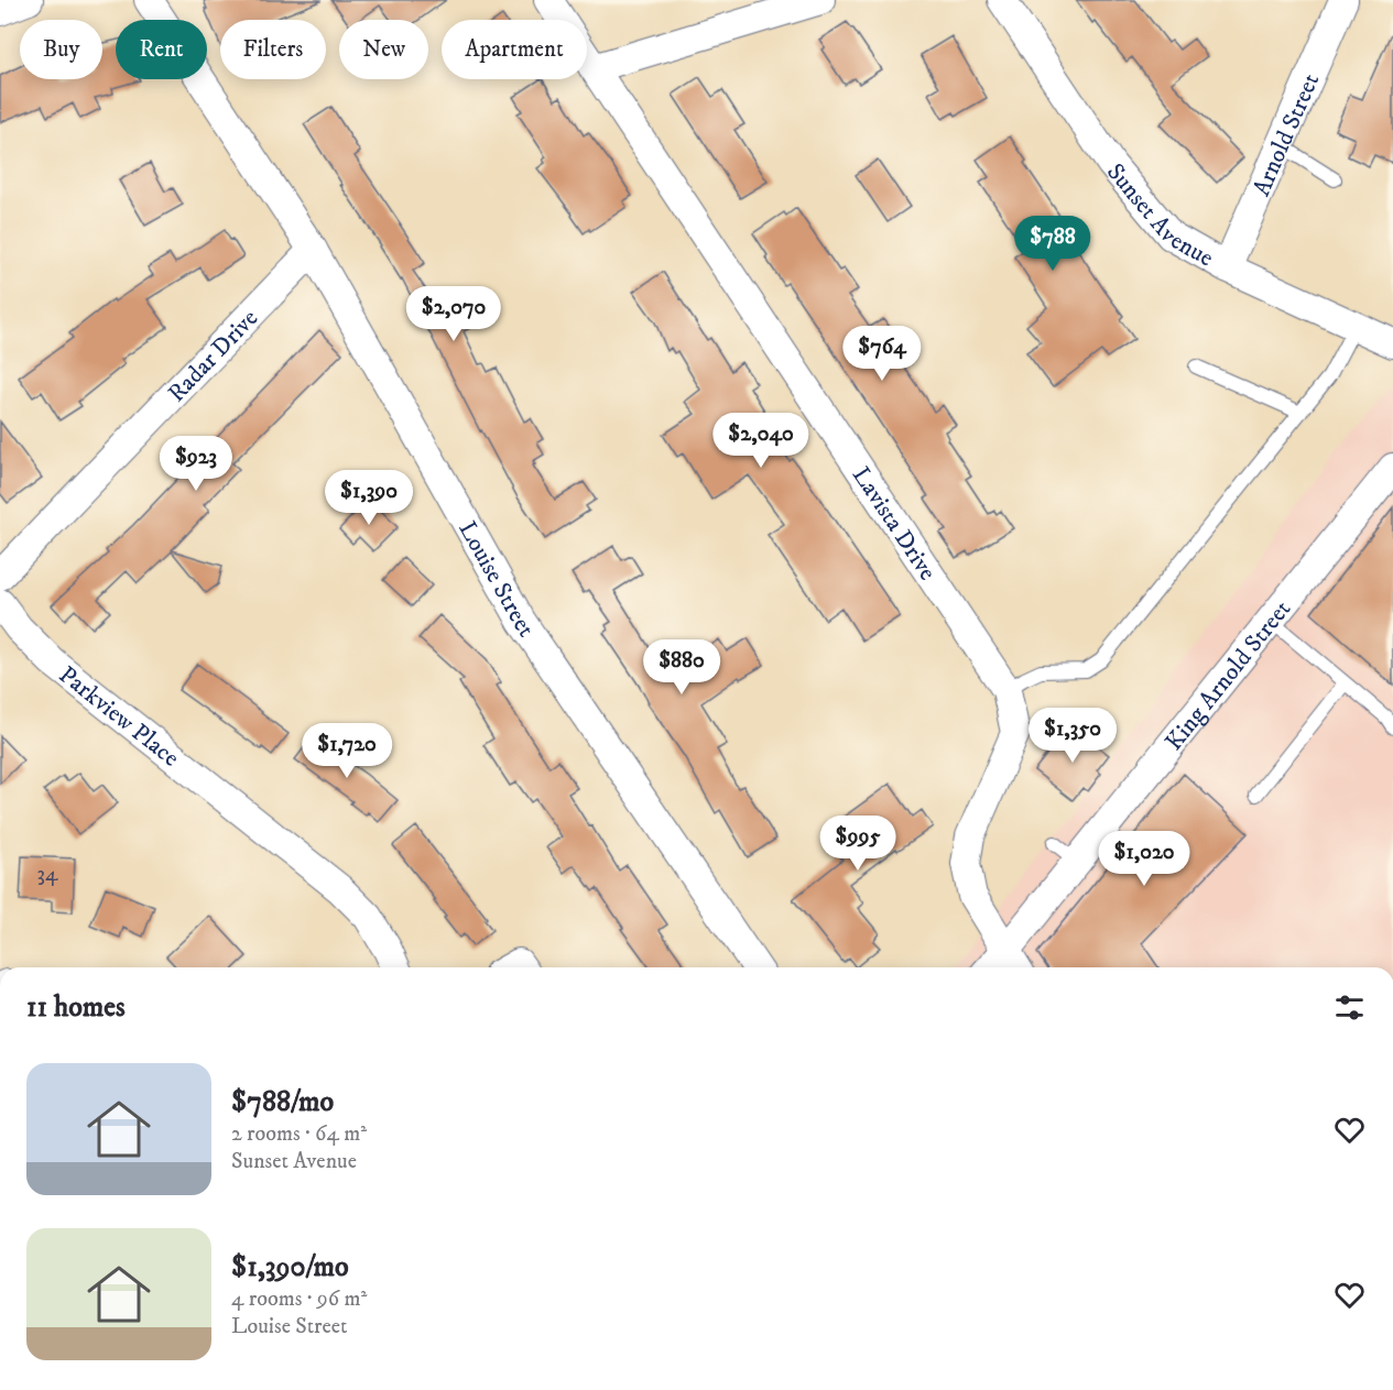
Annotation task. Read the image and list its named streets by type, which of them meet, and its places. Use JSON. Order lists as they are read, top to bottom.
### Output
{
  "streets": {
    "street": [
      "Arnold Street",
      "Sunset Avenue",
      "Radar Drive",
      "Lavista Drive",
      "Louise Street",
      "King Arnold Street",
      "Parkview Place"
    ]
  },
  "crossings": [
    ["Arnold Street", "Sunset Avenue"],
    ["Radar Drive", "Louise Street"],
    ["Lavista Drive", "King Arnold Street"]
  ],
  "house_numbers": ["34"],
  "page": {
    "chip": [
      "Buy",
      "Rent",
      "Filters",
      "New",
      "Apartment"
    ],
    "price": [
      "$788",
      "$2,070",
      "$764",
      "$2,040",
      "$923",
      "$1,390",
      "$880",
      "$1,350",
      "$1,720",
      "$995",
      "$1,020"
    ],
    "heading": "11 homes",
    "list": [
      {
        "name": "$788/mo",
        "note": "2 rooms · 64 m² · Sunset Avenue"
      },
      {
        "name": "$1,390/mo",
        "note": "4 rooms · 96 m² · Louise Street"
      }
    ]
  }
}
